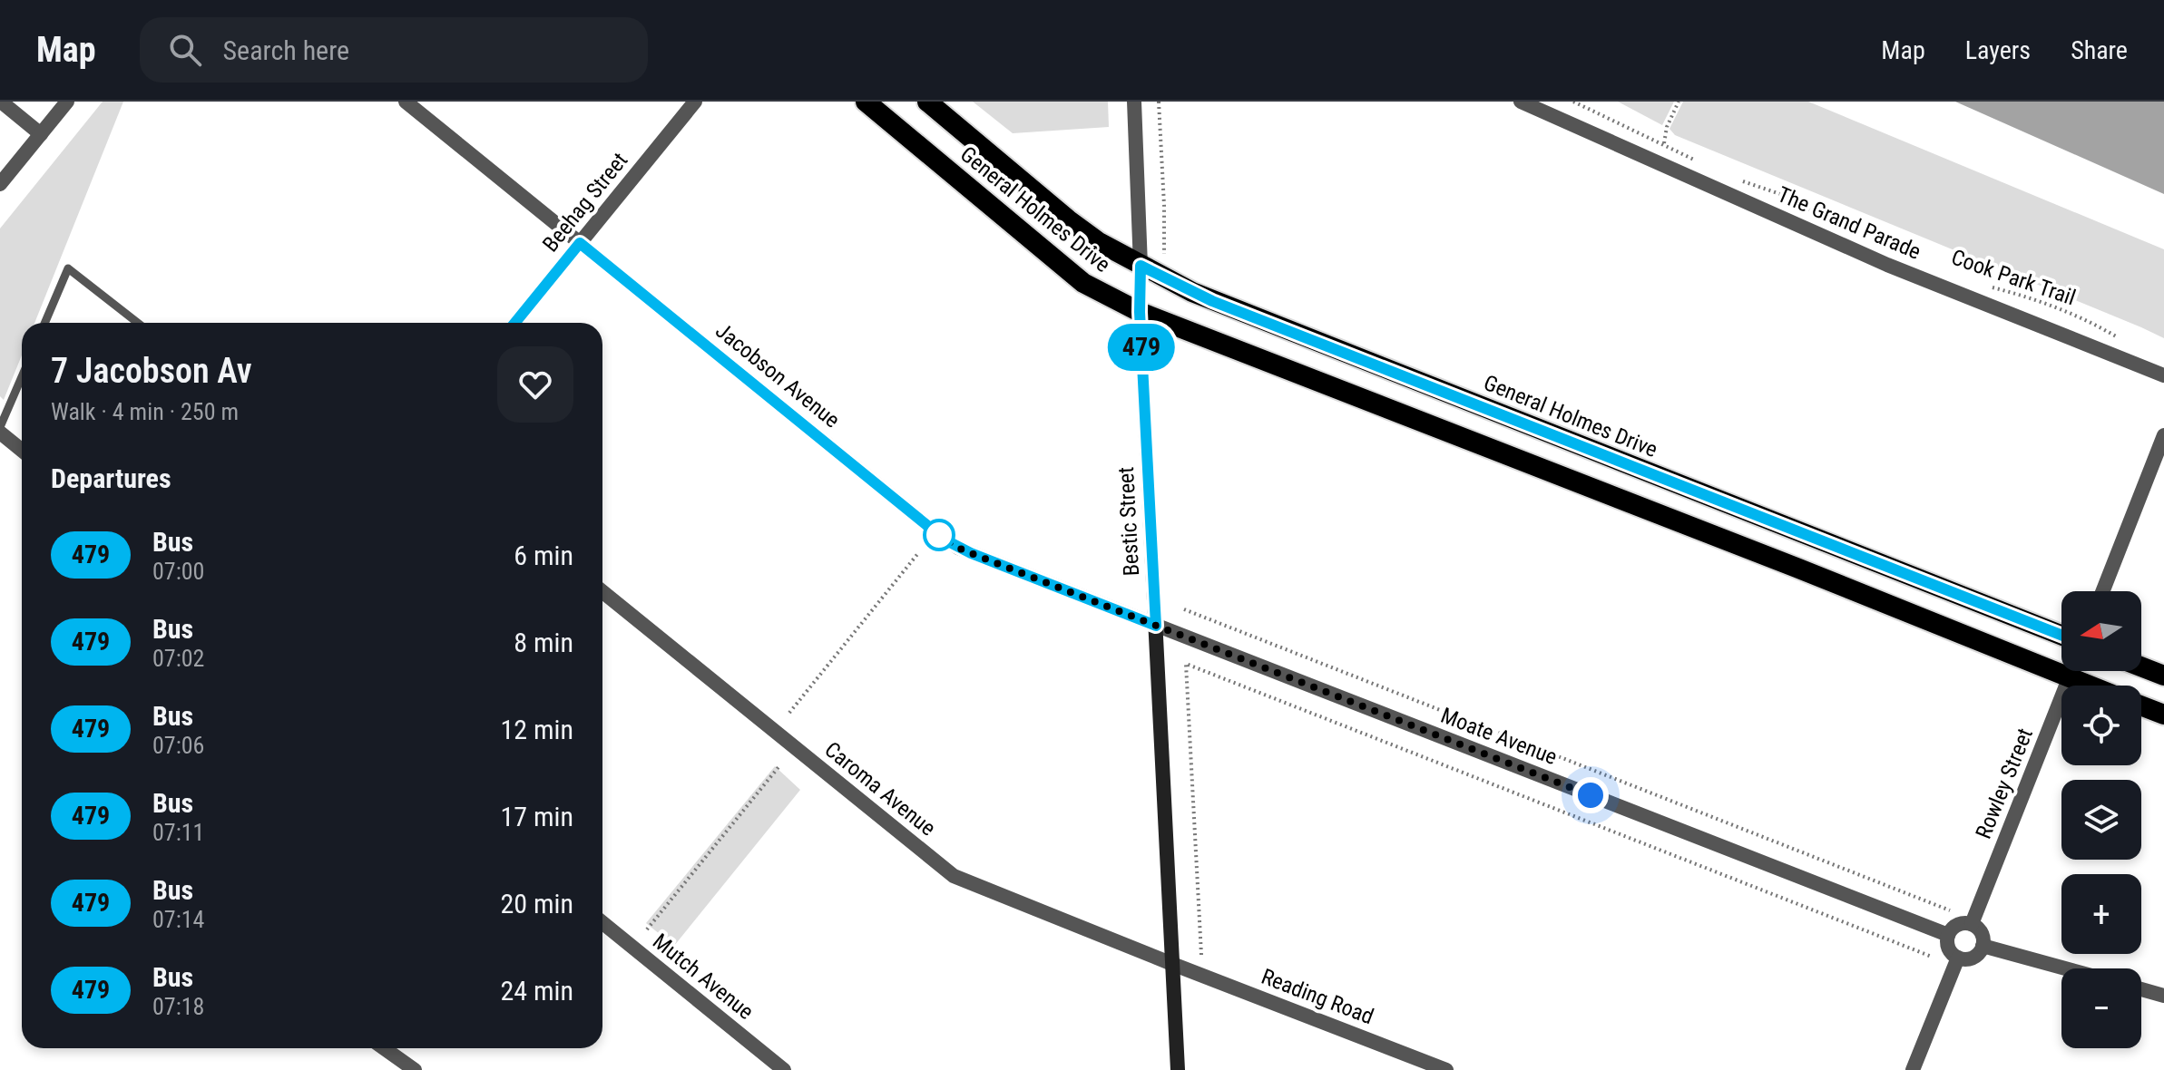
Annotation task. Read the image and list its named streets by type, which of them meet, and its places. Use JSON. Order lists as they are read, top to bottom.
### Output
{
  "streets": {
    "highway": ["General Holmes Drive"],
    "main road": ["Bestic Street"],
    "street": [
      "Beehag Street",
      "The Grand Parade",
      "Jacobson Avenue",
      "Moate Avenue",
      "Rowley Street",
      "Caroma Avenue",
      "Mutch Avenue",
      "Reading Road"
    ],
    "path": ["Cook Park Trail"]
  },
  "crossings": [
    ["Beehag Street", "Jacobson Avenue"],
    ["General Holmes Drive", "Bestic Street"],
    ["General Holmes Drive", "Rowley Street"],
    ["Jacobson Avenue", "Bestic Street"],
    ["Jacobson Avenue", "Moate Avenue"],
    ["Bestic Street", "Moate Avenue"],
    ["Bestic Street", "Caroma Avenue"],
    ["Bestic Street", "Reading Road"],
    ["Moate Avenue", "Rowley Street"],
    ["Caroma Avenue", "Reading Road"]
  ],
  "lines": ["bus line 479"],
  "north": "left",
  "page": {
    "header": "Map",
    "search": "Search here",
    "nav": ["Map", "Layers", "Share"],
    "on_map": "479",
    "heading": [
      ["7 Jacobson Av", "Walk · 4 min · 250 m"],
      "Departures"
    ],
    "list": [
      {
        "mark": "479",
        "name": "Bus",
        "note": "07:00",
        "value": "6 min"
      },
      {
        "mark": "479",
        "name": "Bus",
        "note": "07:02",
        "value": "8 min"
      },
      {
        "mark": "479",
        "name": "Bus",
        "note": "07:06",
        "value": "12 min"
      },
      {
        "mark": "479",
        "name": "Bus",
        "note": "07:11",
        "value": "17 min"
      },
      {
        "mark": "479",
        "name": "Bus",
        "note": "07:14",
        "value": "20 min"
      },
      {
        "mark": "479",
        "name": "Bus",
        "note": "07:18",
        "value": "24 min"
      }
    ],
    "map_buttons": ["+", "−"]
  }
}
